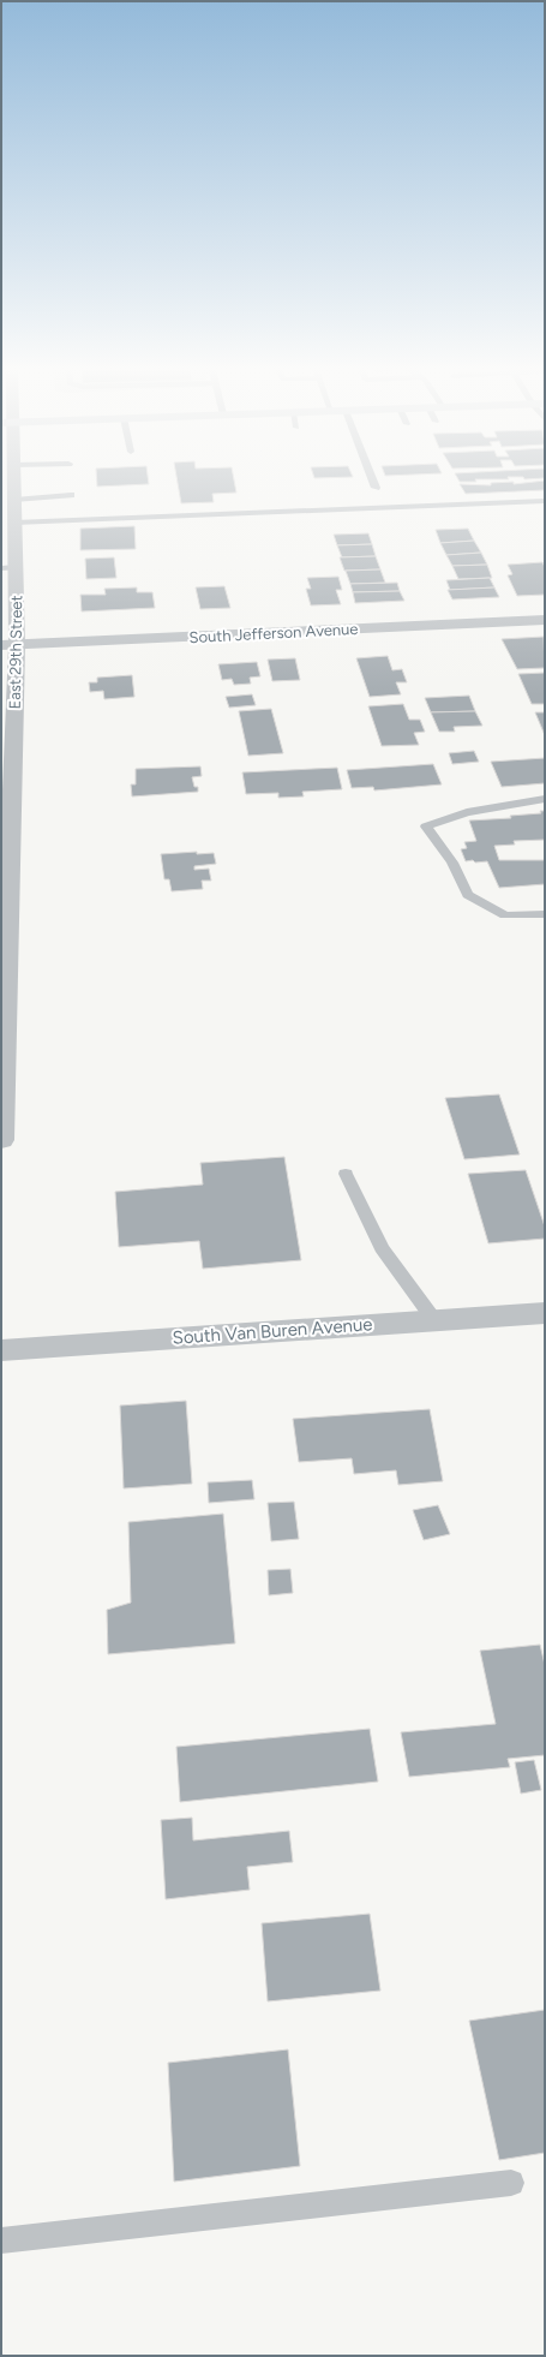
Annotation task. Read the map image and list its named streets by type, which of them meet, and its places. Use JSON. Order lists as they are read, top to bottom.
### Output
{
  "streets": {
    "street": ["South Jefferson Avenue", "East 29th Street", "South Van Buren Avenue"]
  },
  "crossings": [
    ["South Jefferson Avenue", "East 29th Street"]
  ]
}
